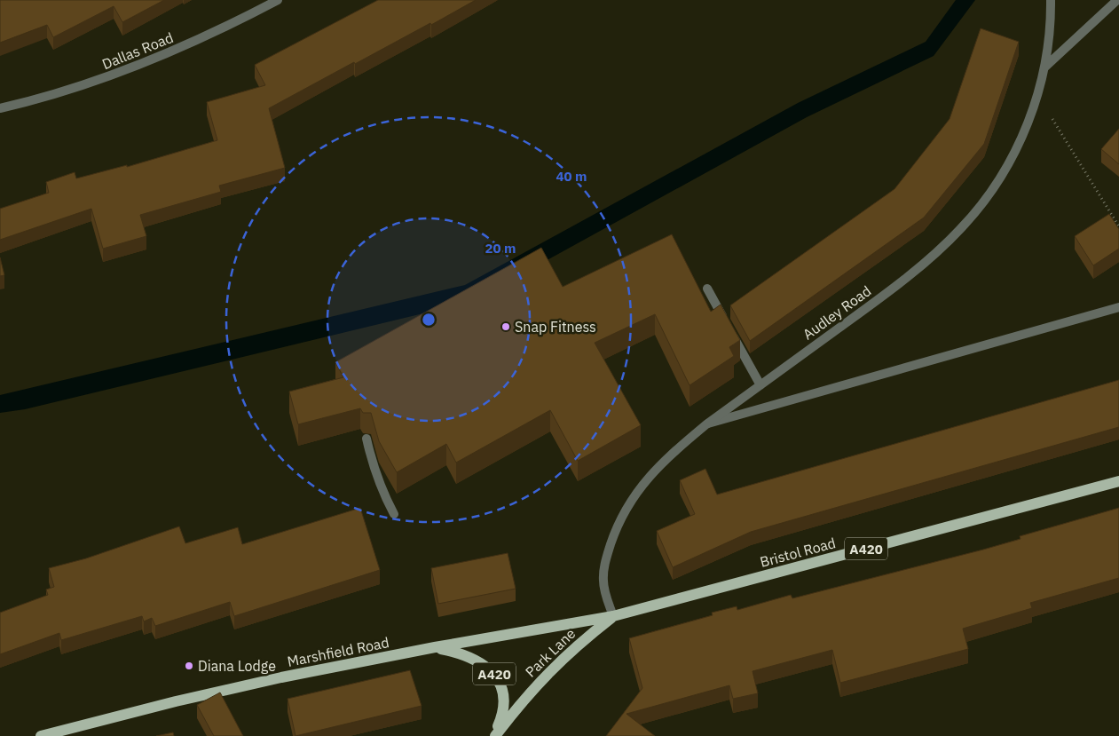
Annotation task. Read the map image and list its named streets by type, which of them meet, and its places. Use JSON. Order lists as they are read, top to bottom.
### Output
{
  "streets": {
    "main road": [
      "A420",
      "Bristol Road",
      "Marshfield Road",
      "Park Lane"
    ],
    "street": ["Dallas Road", "Audley Road"]
  },
  "crossings": [
    ["Audley Road", "Bristol Road"],
    ["Audley Road", "Marshfield Road"],
    ["Audley Road", "Park Lane"],
    ["Bristol Road", "Marshfield Road"],
    ["Bristol Road", "Park Lane"],
    ["Marshfield Road", "Park Lane"]
  ],
  "places": ["Snap Fitness", "Diana Lodge"],
  "rings": ["40 m", "20 m"]
}
